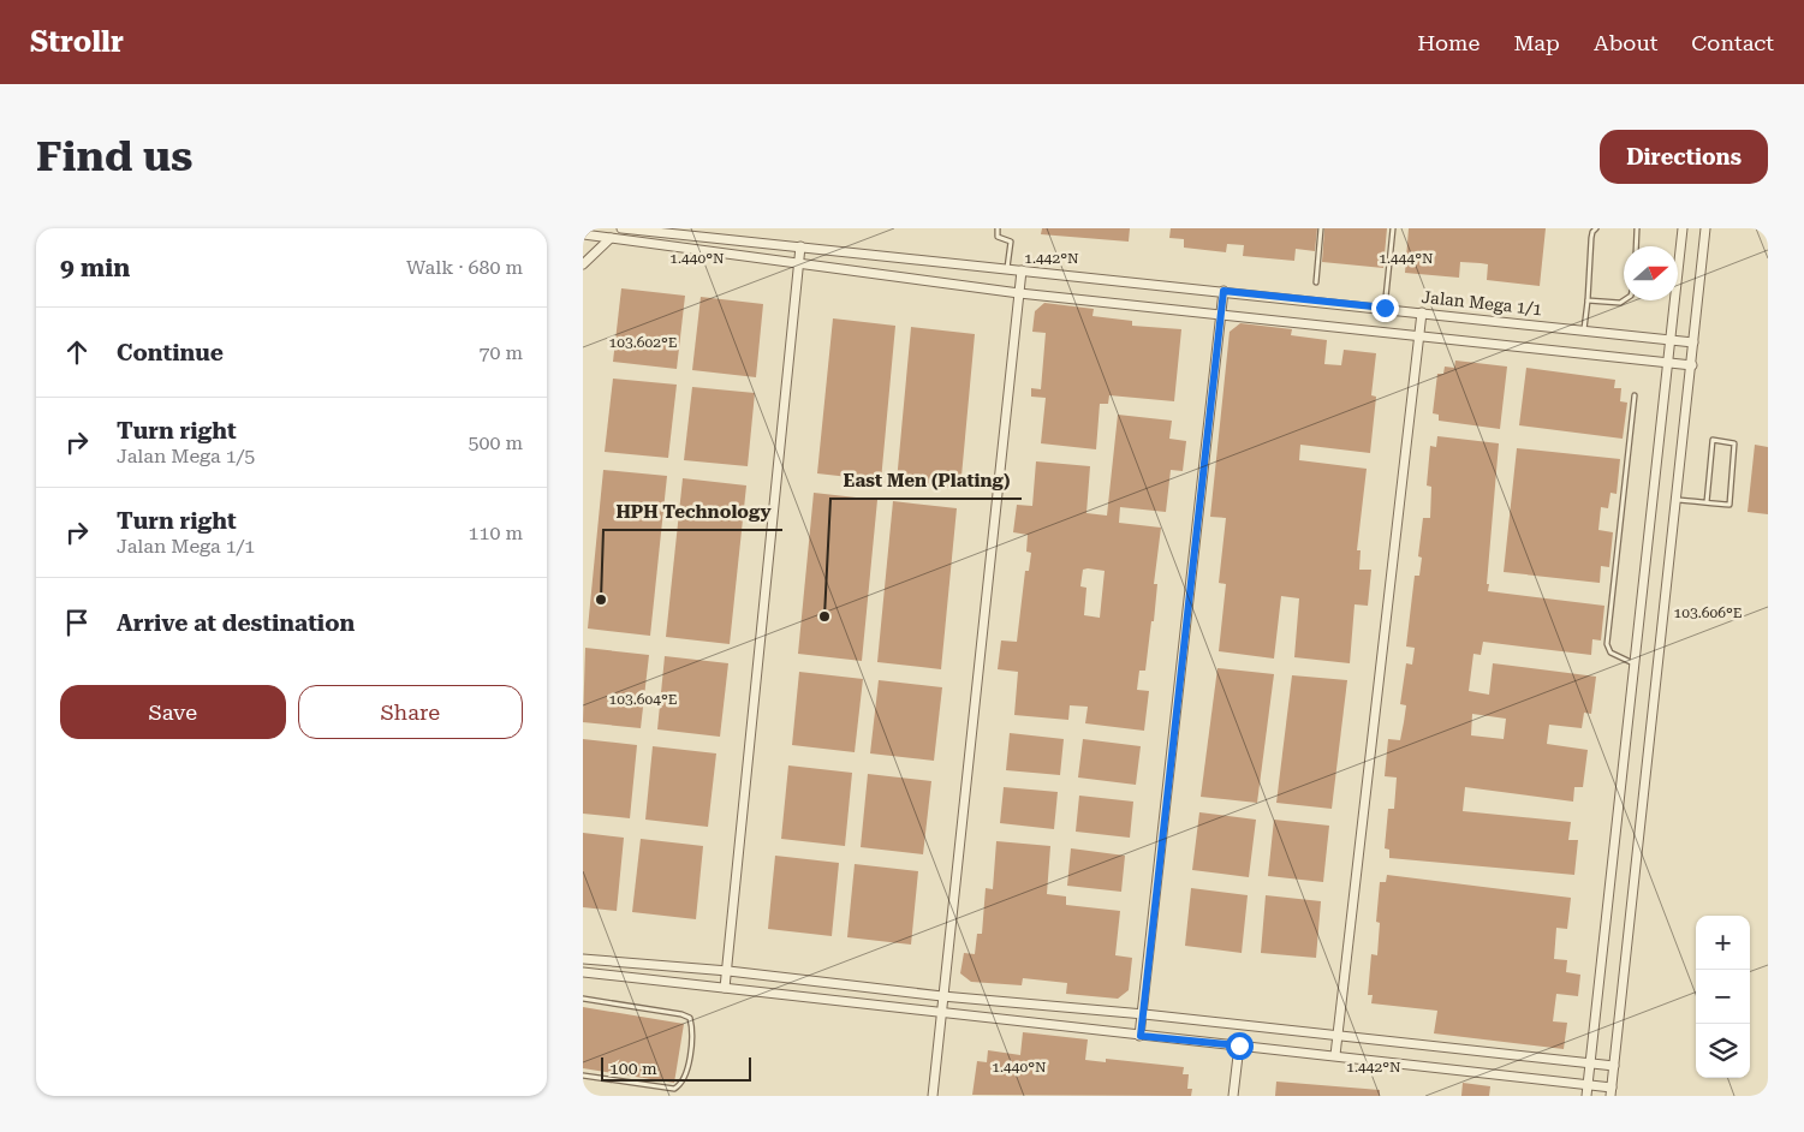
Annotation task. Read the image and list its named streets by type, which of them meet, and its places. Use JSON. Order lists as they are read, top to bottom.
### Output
{
  "streets": {
    "street": ["Jalan Mega 1/1"]
  },
  "places": ["HPH Technology", "East Men (Plating)"],
  "scale_bar": "100 m",
  "north": "right",
  "page": {
    "header": "Strollr",
    "nav": [
      "Home",
      "Map",
      "About",
      "Contact"
    ],
    "buttons": [
      "Directions",
      ["Save", "Share"]
    ],
    "title": "Find us",
    "heading": ["9 min", "Walk · 680 m"],
    "list": [
      ["Continue", "70 m"],
      ["Turn right", "Jalan Mega 1/5", "500 m"],
      ["Turn right", "Jalan Mega 1/1", "110 m"],
      "Arrive at destination"
    ],
    "map_buttons": ["+", "−"],
    "scale": "100 m"
  },
  "coordinates": [
    "1.440°N",
    "1.442°N",
    "1.444°N",
    "103.602°E",
    "103.606°E",
    "103.604°E"
  ]
}
